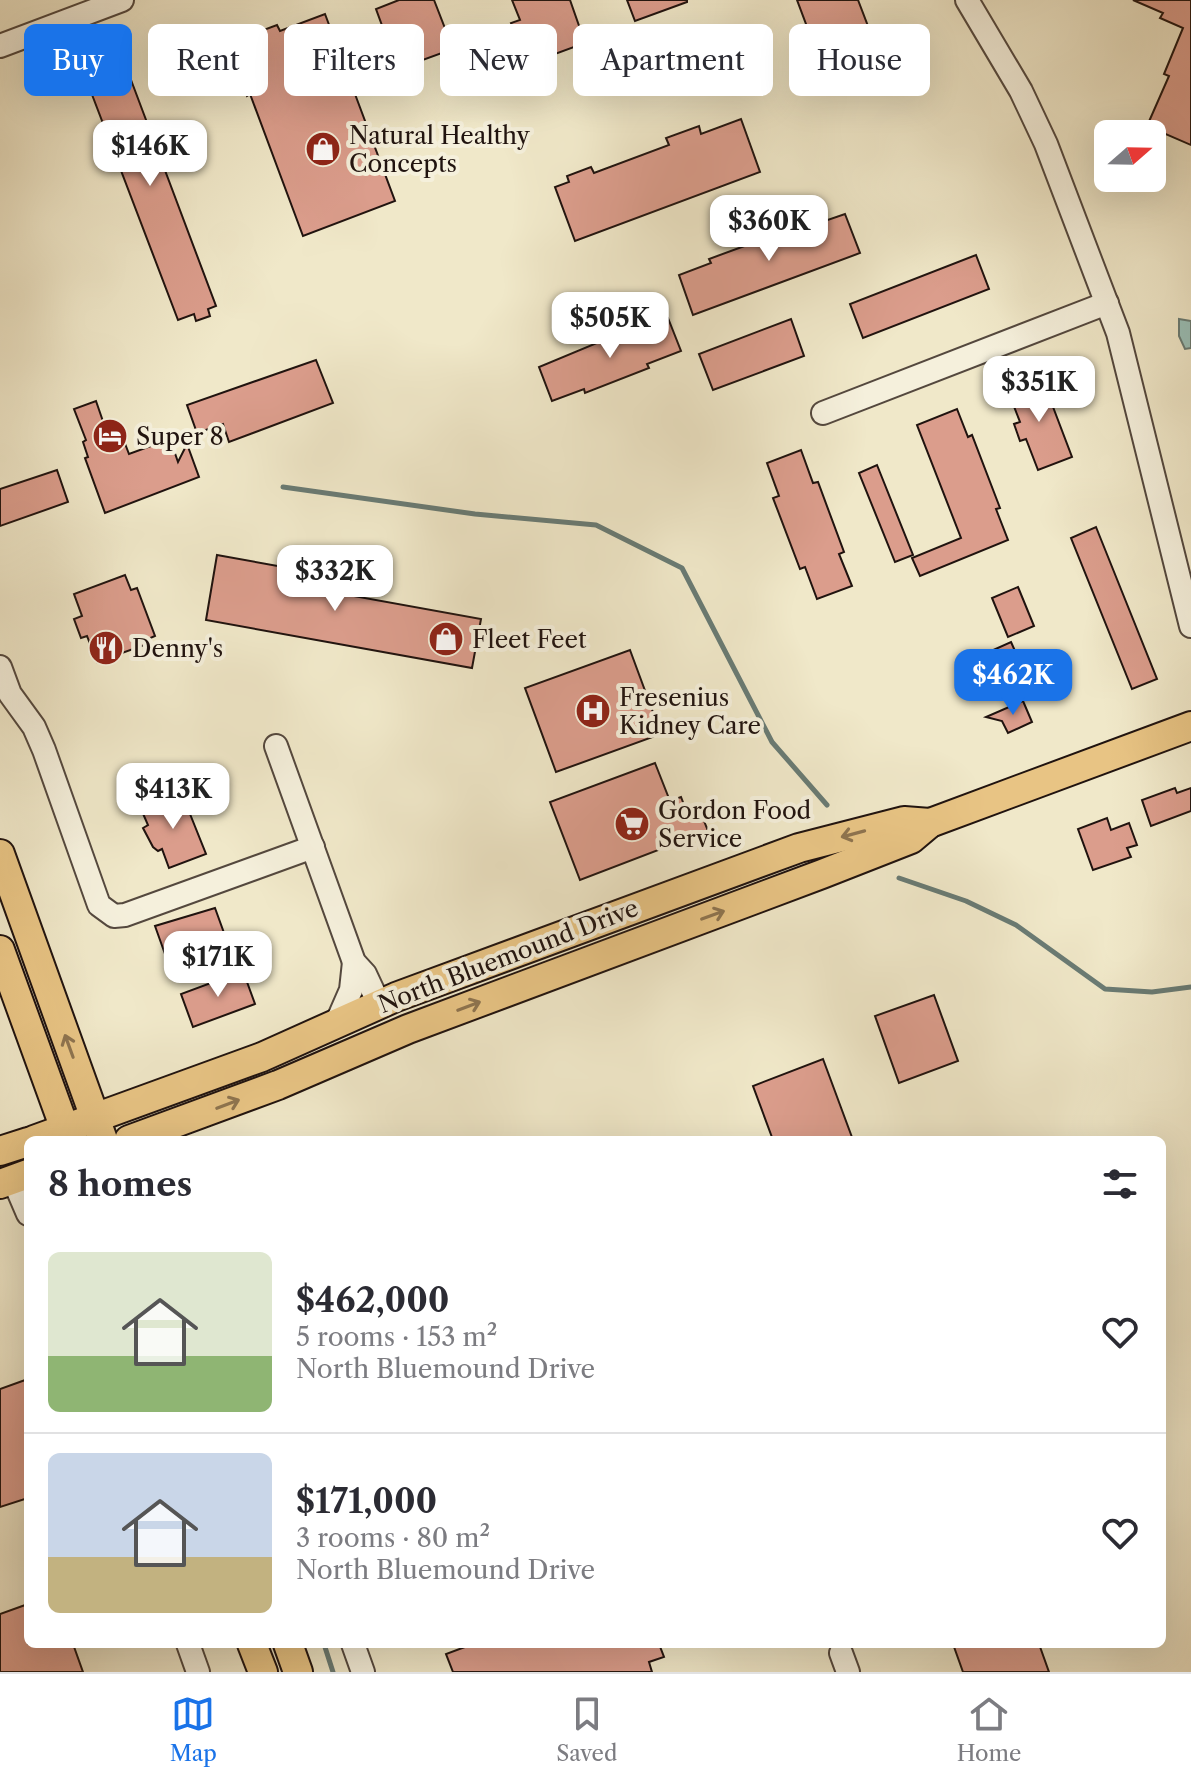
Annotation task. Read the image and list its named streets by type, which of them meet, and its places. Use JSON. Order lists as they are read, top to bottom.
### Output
{
  "streets": {
    "main road": ["North Bluemound Drive"]
  },
  "places": {
    "shop": ["Natural Healthy Concepts", "Fleet Feet"],
    "hotel": ["Super 8"],
    "restaurant": ["Denny's"],
    "hospital": ["Fresenius Kidney Care"],
    "supermarket": ["Gordon Food Service"]
  },
  "north": "right",
  "page": {
    "chip": [
      "Buy",
      "Rent",
      "Filters",
      "New",
      "Apartment",
      "House"
    ],
    "price": [
      "$146K",
      "$360K",
      "$505K",
      "$351K",
      "$332K",
      "$462K",
      "$413K",
      "$171K"
    ],
    "heading": "8 homes",
    "list": [
      {
        "name": "$462,000",
        "note": "5 rooms · 153 m² · North Bluemound Drive"
      },
      {
        "name": "$171,000",
        "note": "3 rooms · 80 m² · North Bluemound Drive"
      }
    ],
    "tabs": ["Map", "Saved", "Home"]
  }
}
